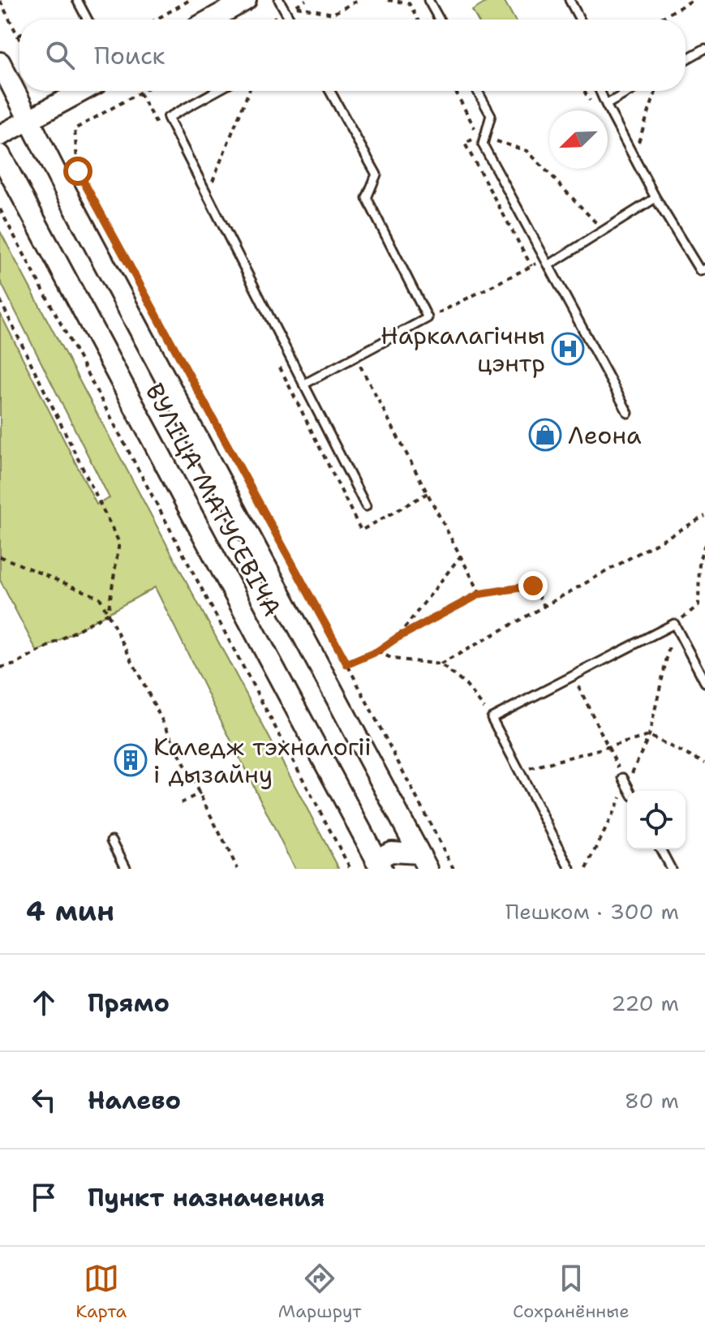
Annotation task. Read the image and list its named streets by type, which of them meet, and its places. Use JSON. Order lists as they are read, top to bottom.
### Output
{
  "streets": {
    "main road": ["ВУЛІЦА МАТУСЕВІЧА"]
  },
  "places": {
    "hospital": ["Наркалагічны цэнтр"],
    "shop": ["Леона"],
    "building": ["Каледж тэхналогіі і дызайну"]
  },
  "north": "bottom left",
  "page": {
    "search": "Поиск",
    "heading": ["4 мин", "Пешком · 300 m"],
    "list": [
      ["Прямо", "220 m"],
      ["Налево", "80 m"],
      "Пункт назначения"
    ],
    "nav": ["Карта", "Маршрут", "Сохранённые"]
  }
}
